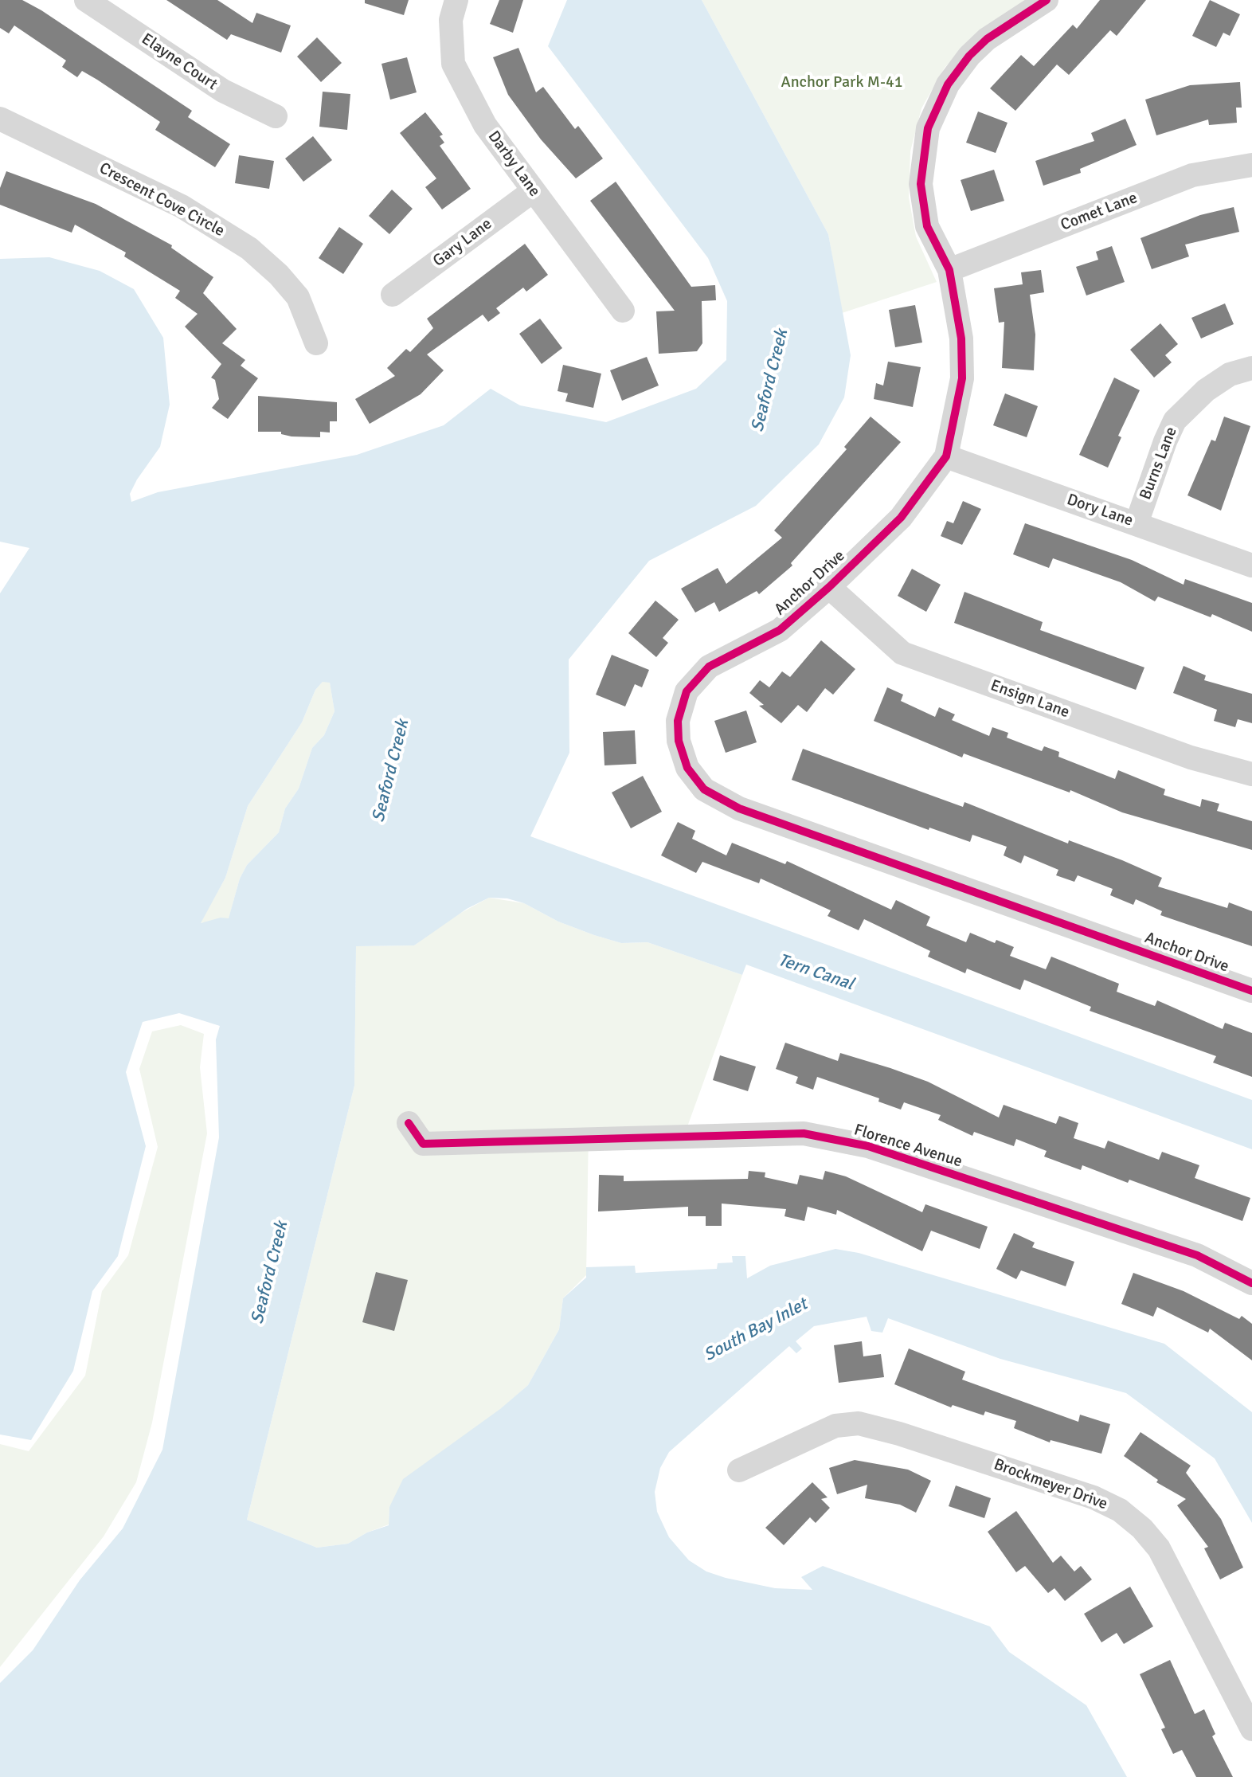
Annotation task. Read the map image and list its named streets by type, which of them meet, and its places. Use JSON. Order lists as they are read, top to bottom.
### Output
{
  "streets": {
    "street": [
      "Elayne Court",
      "Darby Lane",
      "Crescent Cove Circle",
      "Comet Lane",
      "Gary Lane",
      "Burns Lane",
      "Dory Lane",
      "Anchor Drive",
      "Ensign Lane",
      "Florence Avenue",
      "Brockmeyer Drive"
    ]
  },
  "crossings": [
    ["Darby Lane", "Gary Lane"],
    ["Comet Lane", "Anchor Drive"],
    ["Burns Lane", "Dory Lane"],
    ["Dory Lane", "Anchor Drive"],
    ["Anchor Drive", "Ensign Lane"]
  ],
  "water": ["Seaford Creek", "Tern Canal", "South Bay Inlet"],
  "parks": ["Anchor Park M-41"]
}
